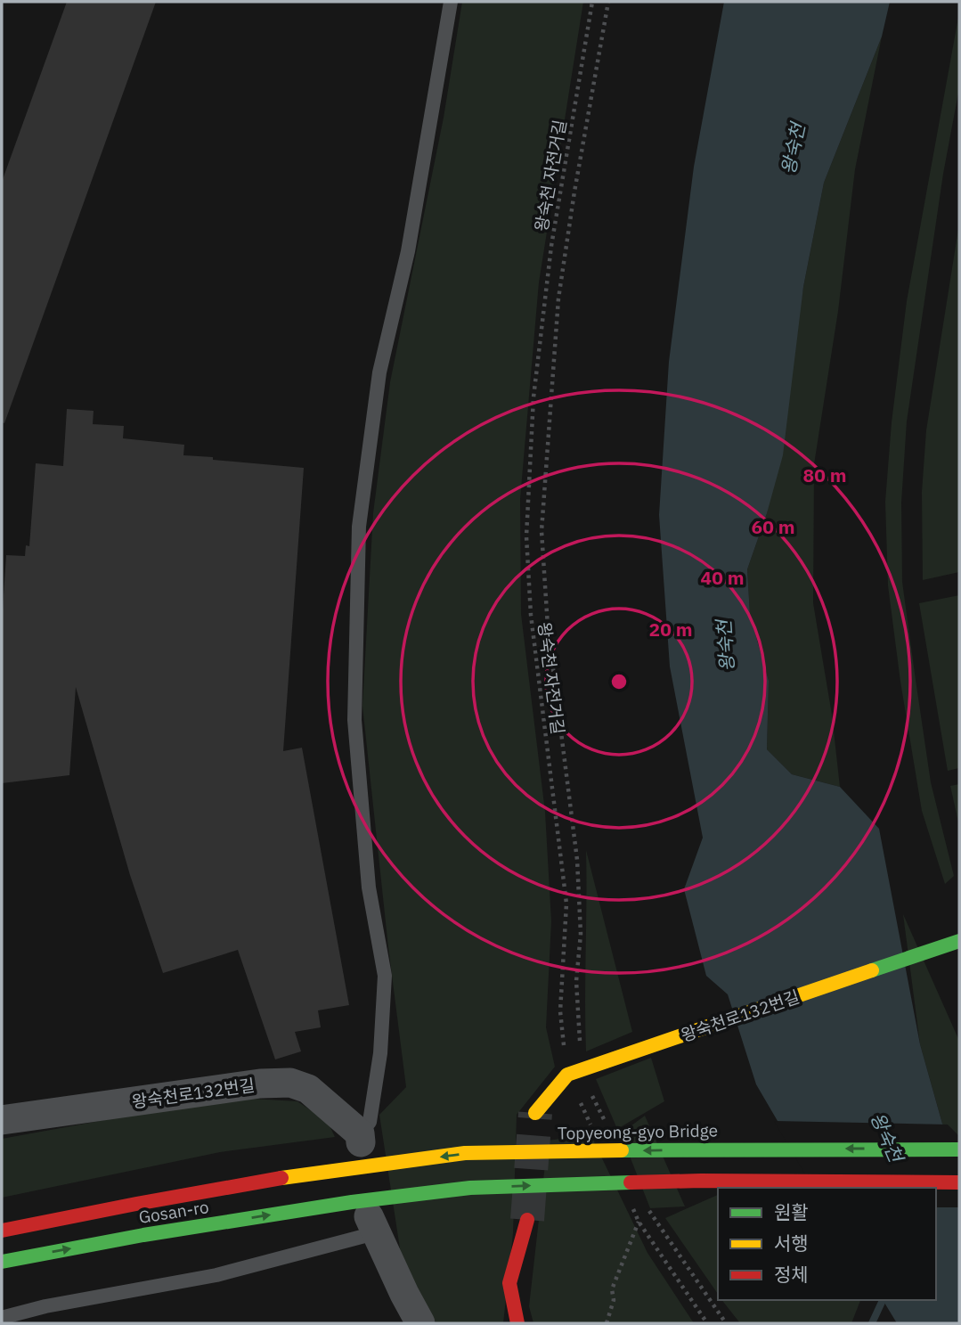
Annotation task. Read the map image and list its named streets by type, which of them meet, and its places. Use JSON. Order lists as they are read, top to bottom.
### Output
{
  "streets": {
    "street": ["왕숙천로132번길", "Topyeong-gyo Bridge", "Gosan-ro"],
    "path": ["왕숙천 자전거길"]
  },
  "crossings": [
    ["왕숙천 자전거길", "왕숙천로132번길"],
    ["Topyeong-gyo Bridge", "Gosan-ro"]
  ],
  "water": ["왕숙천"],
  "legend": ["원활", "서행", "정체"],
  "rings": [
    "80 m",
    "60 m",
    "40 m",
    "20 m"
  ]
}
